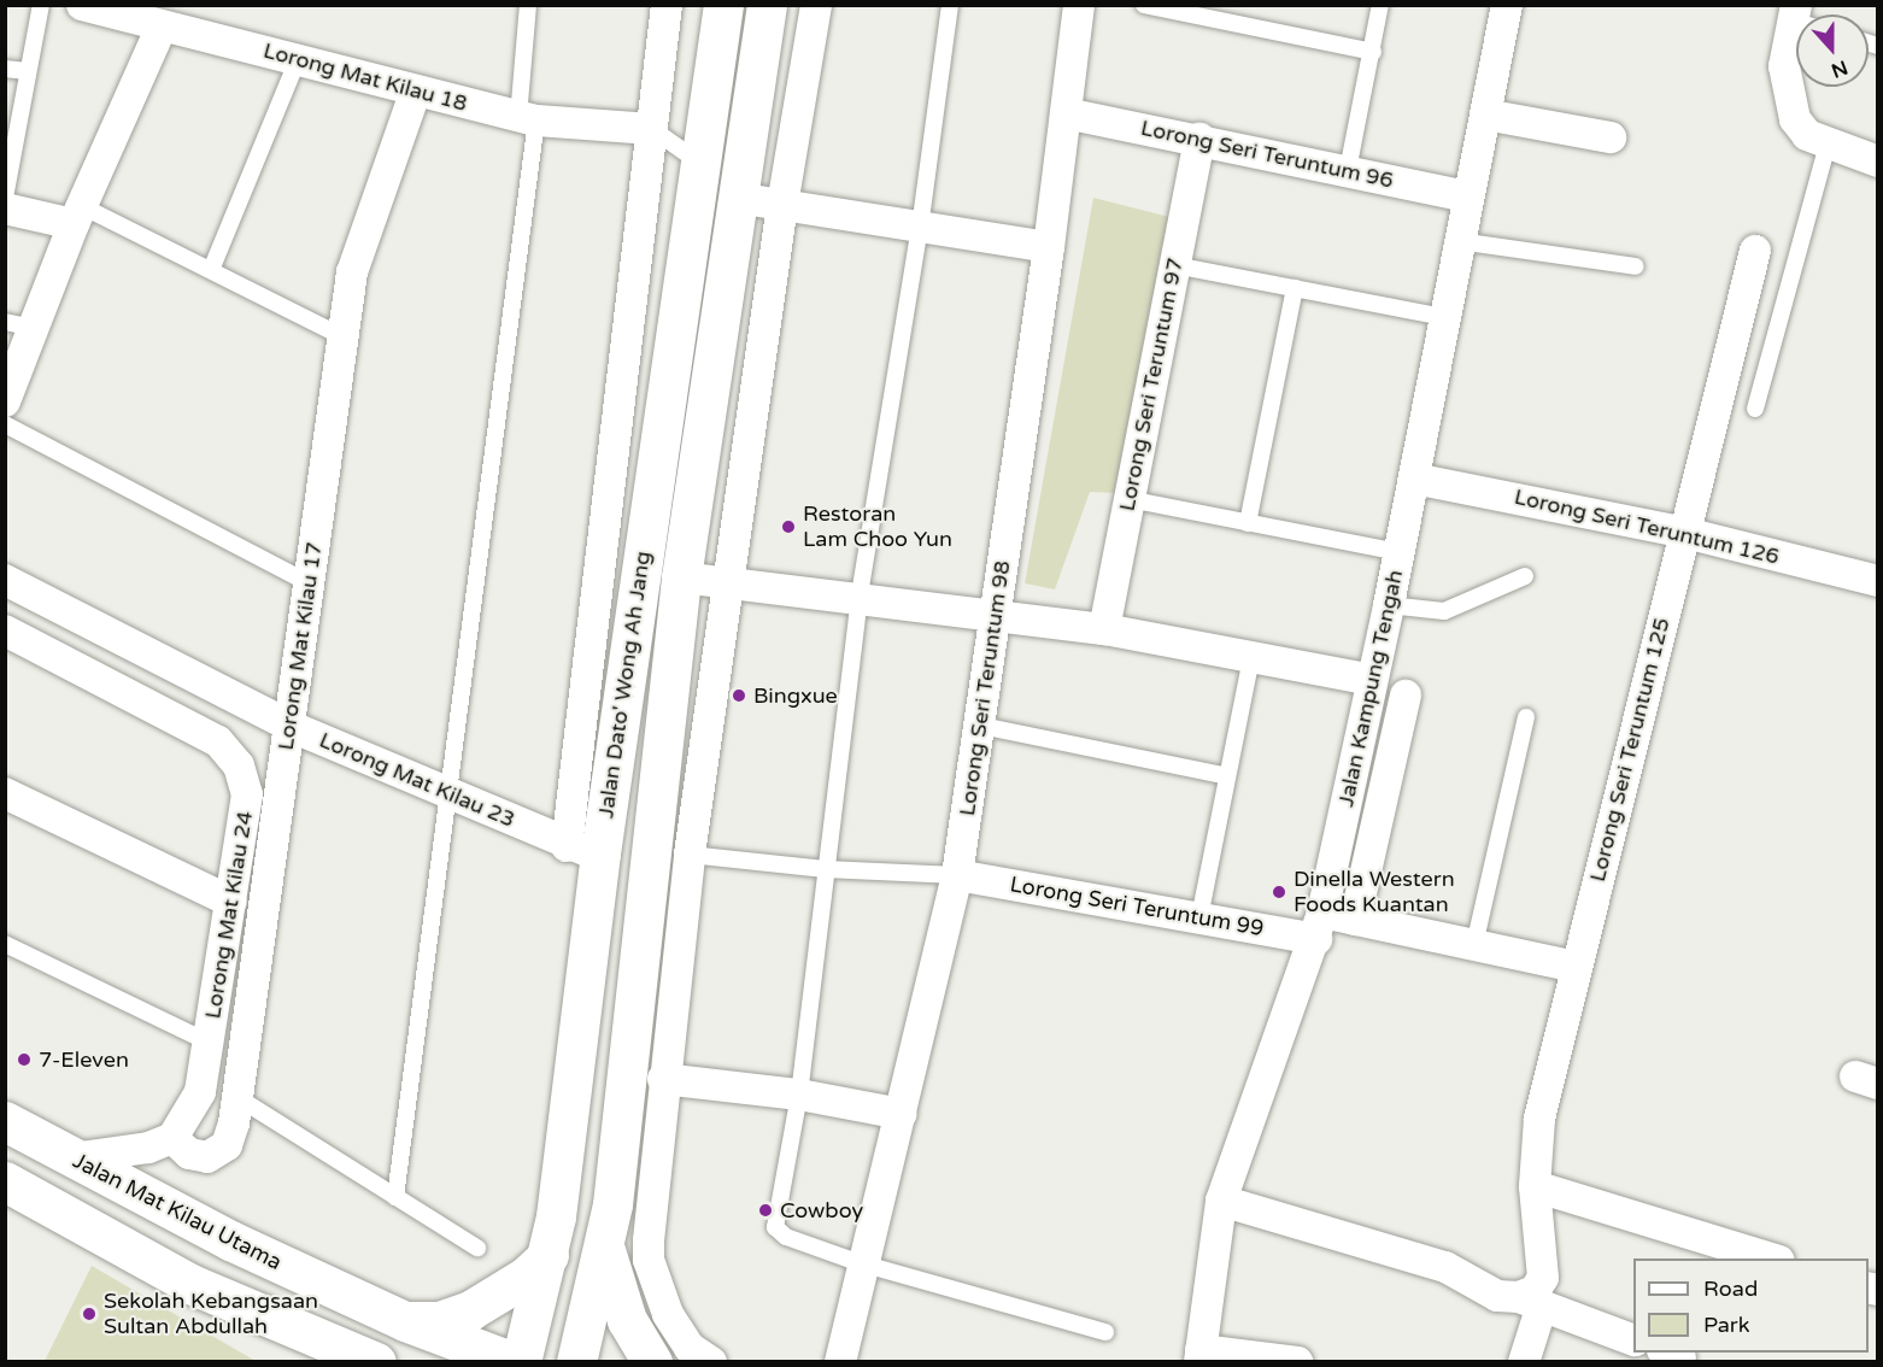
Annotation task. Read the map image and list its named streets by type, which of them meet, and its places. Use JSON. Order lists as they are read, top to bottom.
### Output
{
  "streets": {
    "main road": ["Jalan Dato' Wong Ah Jang", "Jalan Mat Kilau Utama"],
    "street": [
      "Lorong Mat Kilau 18",
      "Lorong Seri Teruntum 96",
      "Lorong Seri Teruntum 97",
      "Lorong Seri Teruntum 126",
      "Lorong Mat Kilau 17",
      "Lorong Seri Teruntum 98",
      "Jalan Kampung Tengah",
      "Lorong Seri Teruntum 125",
      "Lorong Mat Kilau 23",
      "Lorong Seri Teruntum 99",
      "Lorong Mat Kilau 24"
    ]
  },
  "crossings": [
    ["Lorong Mat Kilau 18", "Lorong Mat Kilau 17"],
    ["Lorong Seri Teruntum 96", "Lorong Seri Teruntum 97"],
    ["Lorong Seri Teruntum 96", "Lorong Seri Teruntum 98"],
    ["Lorong Seri Teruntum 96", "Jalan Kampung Tengah"],
    ["Lorong Seri Teruntum 126", "Jalan Kampung Tengah"],
    ["Lorong Seri Teruntum 126", "Lorong Seri Teruntum 125"],
    ["Lorong Mat Kilau 17", "Lorong Mat Kilau 23"],
    ["Lorong Mat Kilau 17", "Lorong Mat Kilau 24"],
    ["Jalan Dato' Wong Ah Jang", "Lorong Mat Kilau 23"],
    ["Lorong Seri Teruntum 98", "Lorong Seri Teruntum 99"],
    ["Jalan Kampung Tengah", "Lorong Seri Teruntum 99"],
    ["Lorong Seri Teruntum 125", "Lorong Seri Teruntum 99"]
  ],
  "places": [
    "Restoran Lam Choo Yun",
    "Bingxue",
    "Dinella Western Foods Kuantan",
    "7-Eleven",
    "Cowboy",
    "Sekolah Kebangsaan Sultan Abdullah"
  ],
  "legend": ["Road", "Park"],
  "north": "bottom"
}
